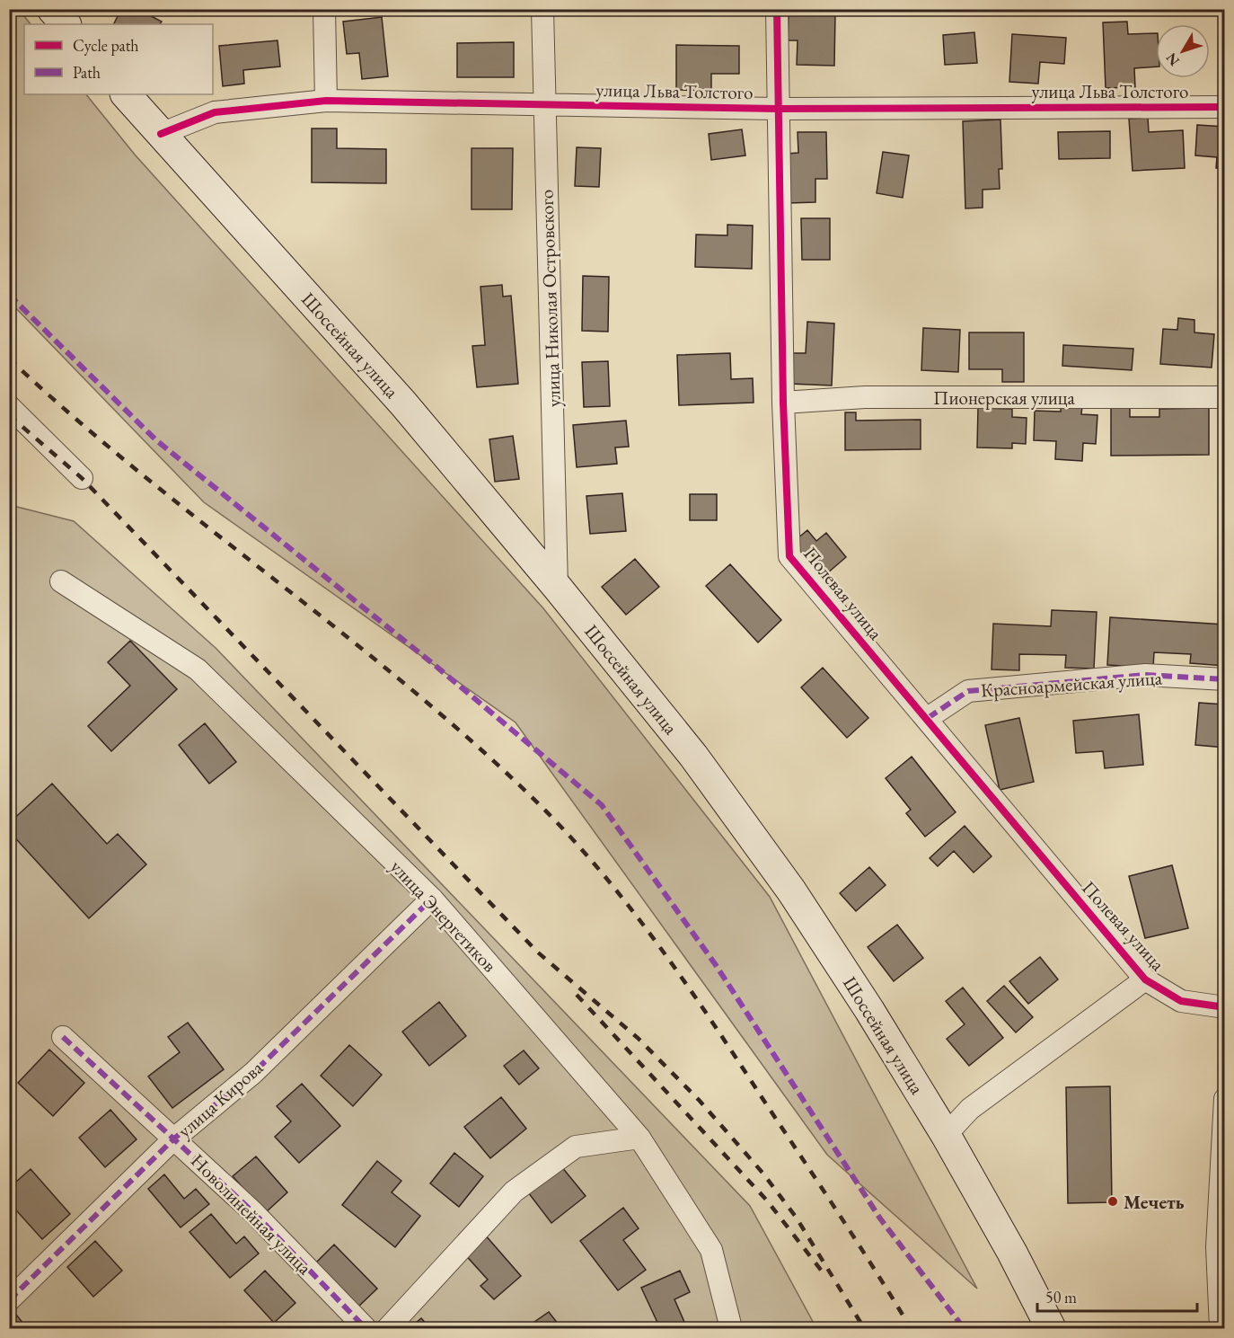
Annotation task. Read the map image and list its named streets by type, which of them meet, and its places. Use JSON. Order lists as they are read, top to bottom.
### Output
{
  "streets": {
    "main road": ["Шоссейная улица"],
    "street": [
      "улица Льва Толстого",
      "улица Николая Островского",
      "Пионерская улица",
      "Полевая улица",
      "Красноармейская улица",
      "улица Энергетиков",
      "улица Кирова",
      "Новолинейная улица"
    ]
  },
  "crossings": [
    ["улица Льва Толстого", "улица Николая Островского"],
    ["улица Льва Толстого", "Шоссейная улица"],
    ["улица Льва Толстого", "Полевая улица"],
    ["улица Николая Островского", "Шоссейная улица"],
    ["Шоссейная улица", "Полевая улица"],
    ["Пионерская улица", "Полевая улица"],
    ["Полевая улица", "Красноармейская улица"],
    ["улица Энергетиков", "улица Кирова"],
    ["улица Кирова", "Новолинейная улица"]
  ],
  "places": ["Мечеть"],
  "legend": ["Cycle path", "Path"],
  "scale_bar": "50 m",
  "north": "bottom left"
}
